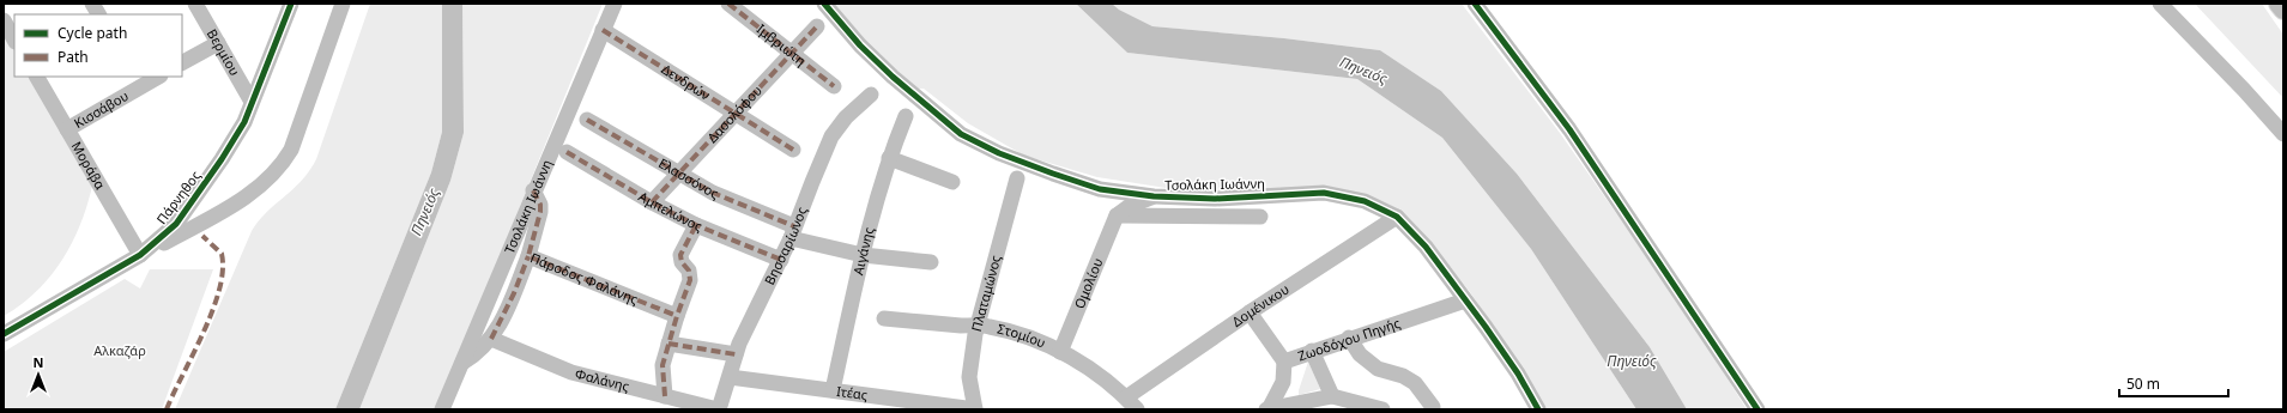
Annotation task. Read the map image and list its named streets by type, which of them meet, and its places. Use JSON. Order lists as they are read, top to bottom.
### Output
{
  "streets": {
    "street": [
      "Ιμβριώτη",
      "Βερμίου",
      "Δενδρών",
      "Κισσάβου",
      "Δασολόφου",
      "Μοράβα",
      "Ελασσόνος",
      "Τσολάκη Ιωάννη",
      "Πάρνηθος",
      "Αμπελώνος",
      "Βησσαρίωνος",
      "Αιγάνης",
      "Πάροδος Φαλάνης",
      "Ομολίου",
      "Πλαταμώνος",
      "Δομένικου",
      "Στομίου",
      "Ζωοδόχου Πηγής",
      "Φαλάνης",
      "Ιτέας"
    ]
  },
  "crossings": [
    ["Ιμβριώτη", "Δασολόφου"],
    ["Βερμίου", "Πάρνηθος"],
    ["Δενδρών", "Δασολόφου"],
    ["Δενδρών", "Τσολάκη Ιωάννη"],
    ["Κισσάβου", "Μοράβα"],
    ["Δασολόφου", "Ελασσόνος"],
    ["Δασολόφου", "Αμπελώνος"],
    ["Μοράβα", "Πάρνηθος"],
    ["Ελασσόνος", "Βησσαρίωνος"],
    ["Ελασσόνος", "Αιγάνης"],
    ["Τσολάκη Ιωάννη", "Πάροδος Φαλάνης"],
    ["Τσολάκη Ιωάννη", "Δομένικου"],
    ["Τσολάκη Ιωάννη", "Ζωοδόχου Πηγής"],
    ["Αμπελώνος", "Βησσαρίωνος"],
    ["Βησσαρίωνος", "Φαλάνης"],
    ["Βησσαρίωνος", "Ιτέας"],
    ["Αιγάνης", "Ιτέας"],
    ["Ομολίου", "Στομίου"],
    ["Πλαταμώνος", "Στομίου"],
    ["Πλαταμώνος", "Ιτέας"],
    ["Δομένικου", "Στομίου"]
  ],
  "water": ["Πηνειός"],
  "parks": ["Αλκαζάρ"],
  "legend": ["Cycle path", "Path"],
  "scale_bar": "50 m",
  "north": "top"
}
